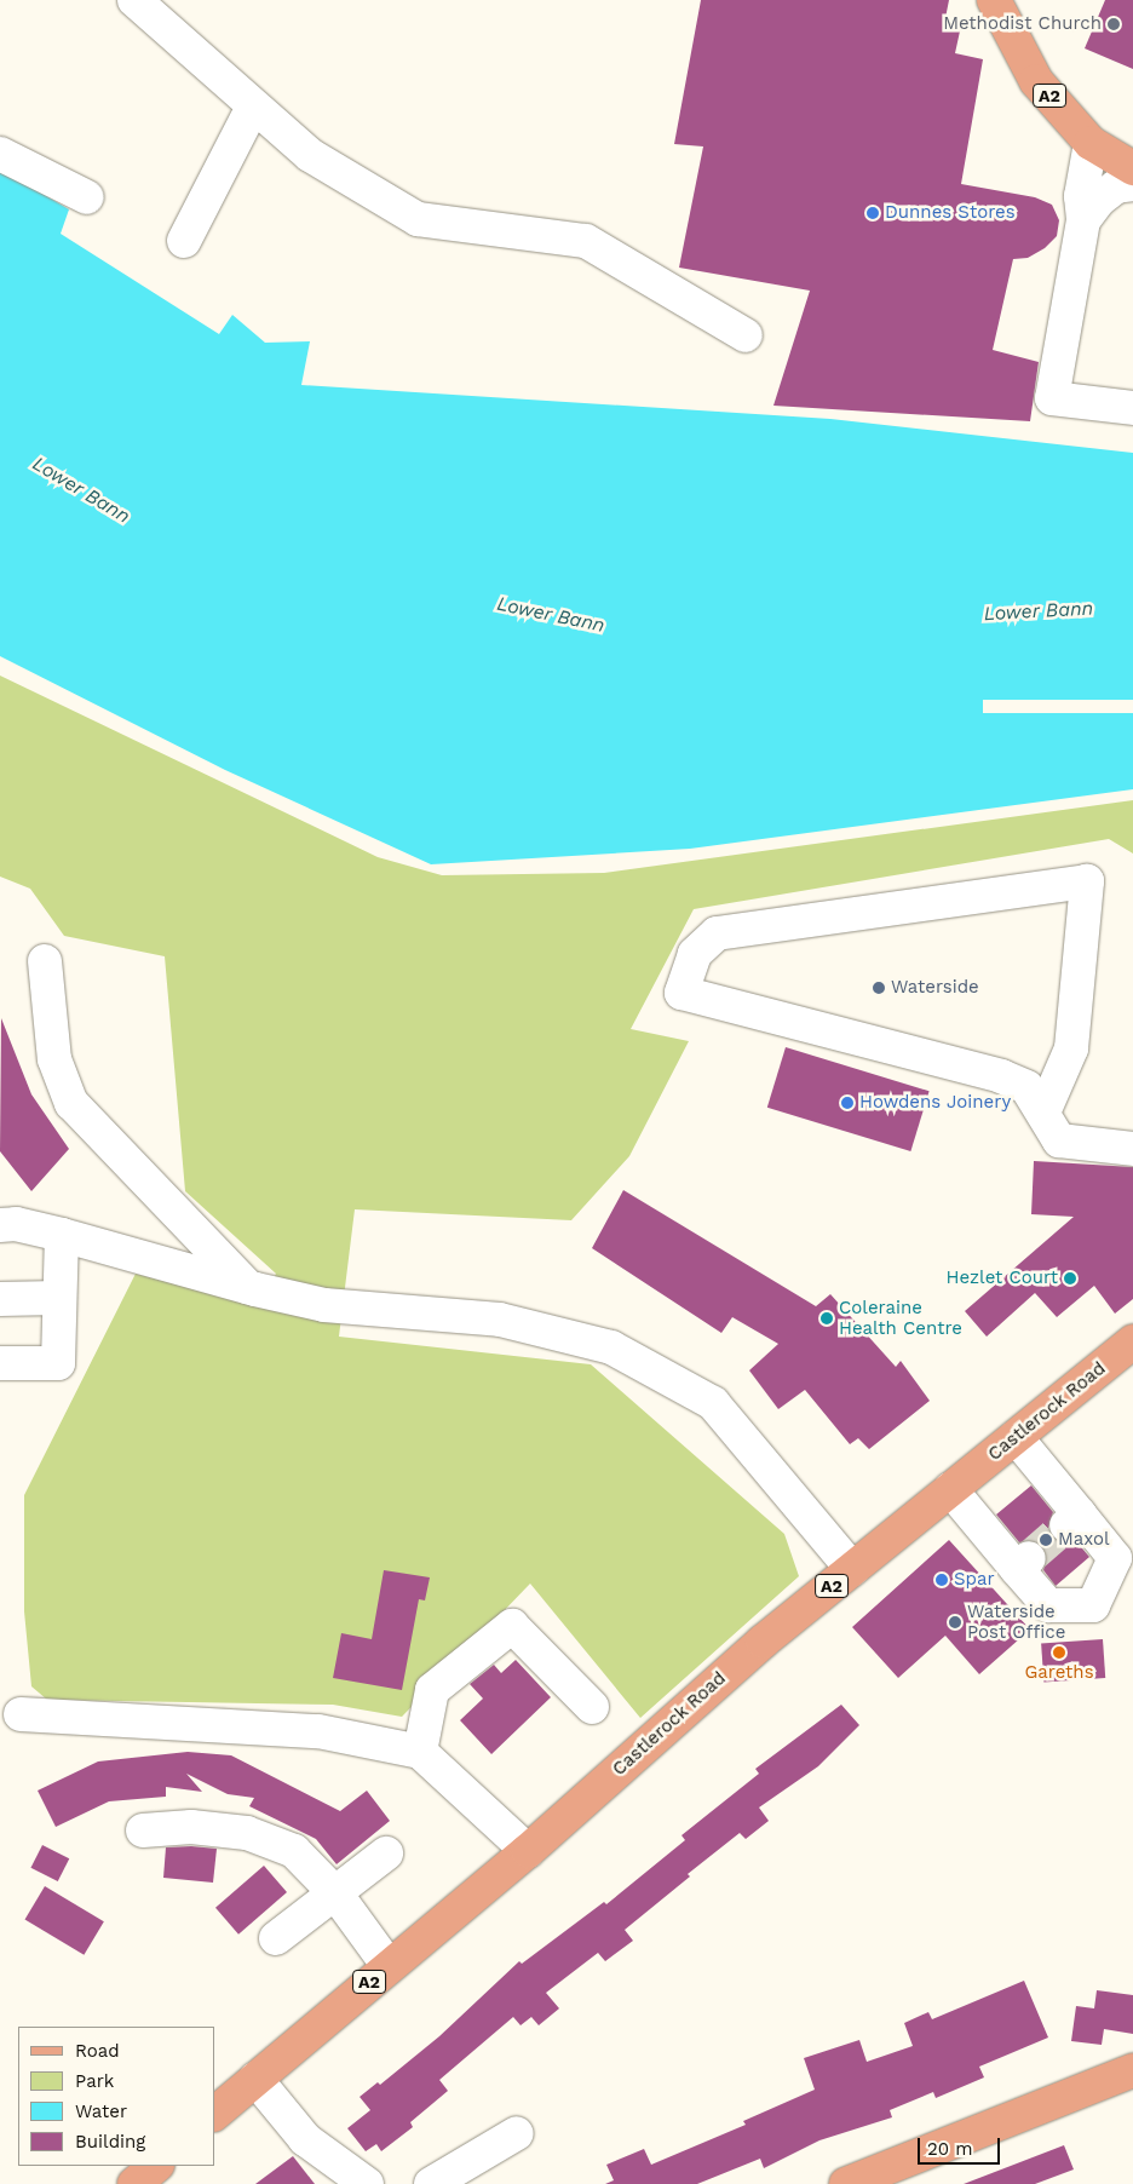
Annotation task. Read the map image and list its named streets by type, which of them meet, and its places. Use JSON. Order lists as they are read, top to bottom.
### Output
{
  "streets": {
    "main road": ["A2", "Castlerock Road"]
  },
  "water": ["Lower Bann"],
  "places": [
    "Methodist Church",
    "Dunnes Stores",
    "Waterside",
    "Howdens Joinery",
    "Hezlet Court",
    "Coleraine Health Centre",
    "Maxol",
    "Spar",
    "Waterside Post Office",
    "Gareths"
  ],
  "legend": [
    "Road",
    "Park",
    "Water",
    "Building"
  ],
  "scale_bar": "20 m"
}
